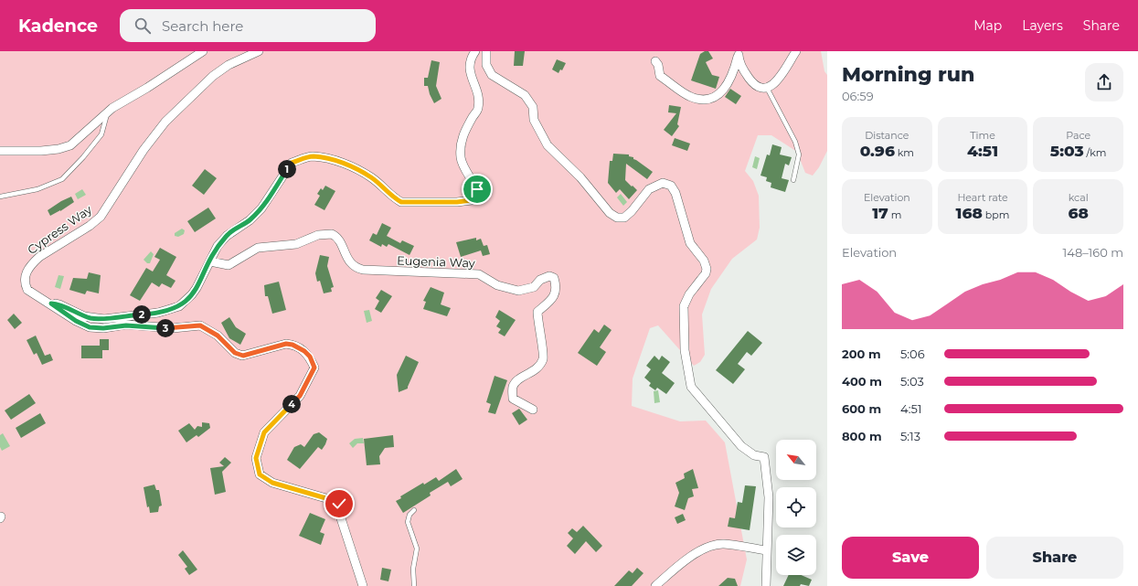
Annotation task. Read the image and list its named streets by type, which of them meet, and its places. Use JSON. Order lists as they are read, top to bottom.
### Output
{
  "streets": {
    "street": ["Cypress Way", "Eugenia Way"]
  },
  "north": "top left",
  "page": {
    "header": "Kadence",
    "search": "Search here",
    "nav": ["Map", "Layers", "Share"],
    "heading": ["Morning run", "06:59"],
    "stats": [
      ["Distance", "0.96 km"],
      ["Time", "4:51"],
      ["Pace", "5:03 /km"],
      ["Elevation", "17 m"],
      ["Heart rate", "168 bpm"],
      ["kcal", "68"]
    ],
    "pins": [
      "1",
      "2",
      "3",
      "4"
    ],
    "chart": ["Elevation", "148–160 m"],
    "list": [
      {
        "name": "200 m",
        "note": "5:06"
      },
      {
        "name": "400 m",
        "note": "5:03"
      },
      {
        "name": "600 m",
        "note": "4:51"
      },
      {
        "name": "800 m",
        "note": "5:13"
      }
    ],
    "buttons": ["Save", "Share"]
  }
}
